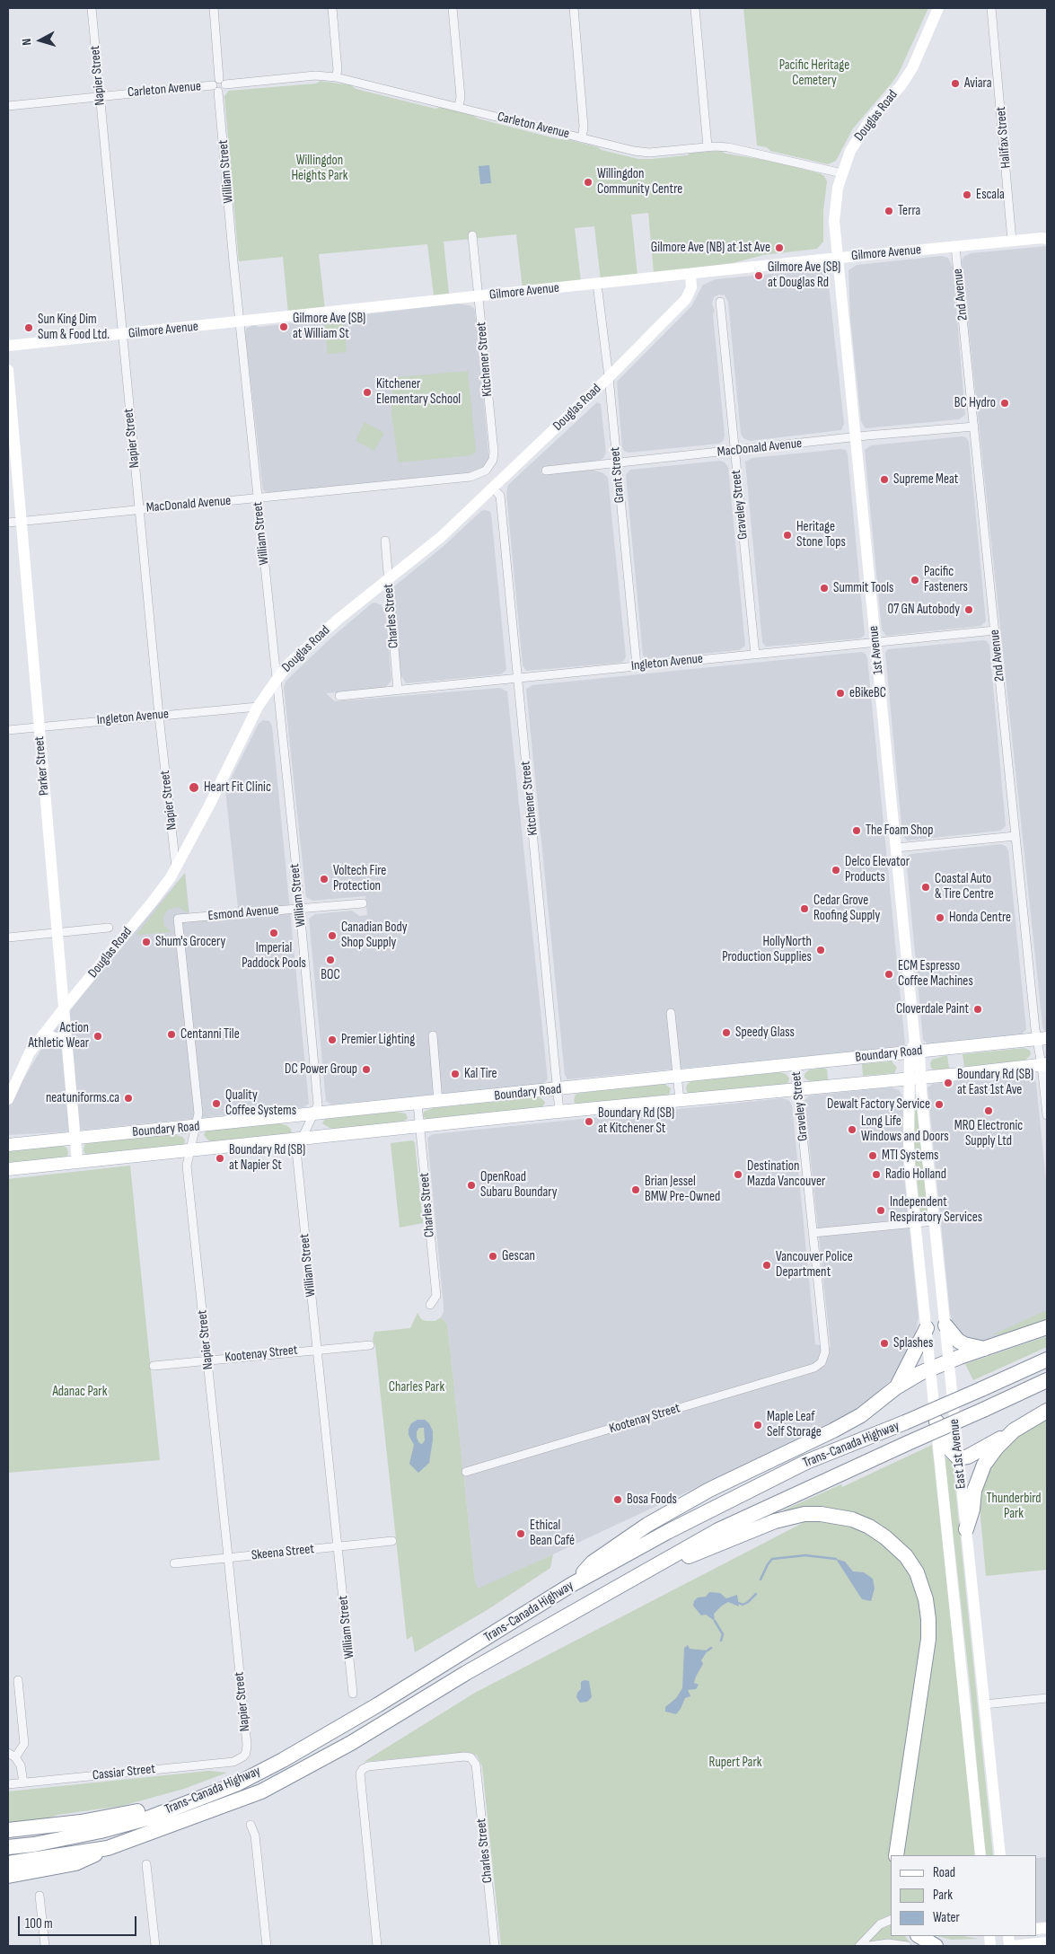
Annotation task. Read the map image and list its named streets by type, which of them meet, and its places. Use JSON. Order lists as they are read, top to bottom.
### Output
{
  "streets": {
    "highway": ["Trans-Canada Highway"],
    "main road": ["Boundary Road"],
    "street": [
      "Napier Street",
      "Carleton Avenue",
      "Douglas Road",
      "Halifax Street",
      "William Street",
      "Gilmore Avenue",
      "2nd Avenue",
      "Kitchener Street",
      "MacDonald Avenue",
      "Grant Street",
      "Graveley Street",
      "Charles Street",
      "1st Avenue",
      "Ingleton Avenue",
      "Parker Street",
      "Esmond Avenue",
      "Kootenay Street",
      "East 1st Avenue",
      "Skeena Street",
      "Cassiar Street"
    ]
  },
  "crossings": [
    ["Napier Street", "Carleton Avenue"],
    ["Napier Street", "Douglas Road"],
    ["Napier Street", "Gilmore Avenue"],
    ["Napier Street", "MacDonald Avenue"],
    ["Napier Street", "Ingleton Avenue"],
    ["Napier Street", "Esmond Avenue"],
    ["Napier Street", "Boundary Road"],
    ["Napier Street", "Kootenay Street"],
    ["Napier Street", "Skeena Street"],
    ["Napier Street", "Cassiar Street"],
    ["Carleton Avenue", "Douglas Road"],
    ["Carleton Avenue", "William Street"],
    ["Douglas Road", "William Street"],
    ["Douglas Road", "Gilmore Avenue"],
    ["Douglas Road", "Kitchener Street"],
    ["Douglas Road", "Grant Street"],
    ["Douglas Road", "Charles Street"],
    ["Douglas Road", "1st Avenue"],
    ["Douglas Road", "Ingleton Avenue"],
    ["Douglas Road", "Parker Street"],
    ["Halifax Street", "Gilmore Avenue"],
    ["William Street", "Gilmore Avenue"],
    ["William Street", "MacDonald Avenue"],
    ["William Street", "Esmond Avenue"],
    ["William Street", "Boundary Road"],
    ["William Street", "Kootenay Street"],
    ["William Street", "Skeena Street"],
    ["Gilmore Avenue", "2nd Avenue"],
    ["Gilmore Avenue", "Kitchener Street"],
    ["Gilmore Avenue", "Grant Street"],
    ["Gilmore Avenue", "1st Avenue"],
    ["2nd Avenue", "MacDonald Avenue"],
    ["2nd Avenue", "Ingleton Avenue"],
    ["2nd Avenue", "Boundary Road"],
    ["Kitchener Street", "MacDonald Avenue"],
    ["Kitchener Street", "Ingleton Avenue"],
    ["Kitchener Street", "Boundary Road"],
    ["MacDonald Avenue", "Grant Street"],
    ["MacDonald Avenue", "Graveley Street"],
    ["MacDonald Avenue", "1st Avenue"],
    ["MacDonald Avenue", "Parker Street"],
    ["Grant Street", "Ingleton Avenue"],
    ["Graveley Street", "Ingleton Avenue"],
    ["Graveley Street", "Boundary Road"],
    ["Graveley Street", "Kootenay Street"],
    ["Charles Street", "Ingleton Avenue"],
    ["Charles Street", "Boundary Road"],
    ["1st Avenue", "Ingleton Avenue"],
    ["1st Avenue", "Boundary Road"],
    ["1st Avenue", "East 1st Avenue"],
    ["Ingleton Avenue", "Parker Street"],
    ["Parker Street", "Boundary Road"],
    ["Boundary Road", "East 1st Avenue"]
  ],
  "parks": [
    "Pacific Heritage Cemetery",
    "Willingdon Heights Park",
    "Charles Park",
    "Adanac Park",
    "Thunderbird Park",
    "Rupert Park"
  ],
  "places": [
    "Aviara",
    "Willingdon Community Centre",
    "Escala",
    "Terra",
    "Gilmore Ave (NB) at 1st Ave",
    "Gilmore Ave (SB) at Douglas Rd",
    "Gilmore Ave (SB) at William St",
    "Sun King Dim Sum & Food Ltd.",
    "Kitchener Elementary School",
    "BC Hydro",
    "Supreme Meat",
    "Heritage Stone Tops",
    "Pacific Fasteners",
    "Summit Tools",
    "07 GN Autobody",
    "eBikeBC",
    "Heart Fit Clinic",
    "The Foam Shop",
    "Delco Elevator Products",
    "Voltech Fire Protection",
    "Coastal Auto & Tire Centre",
    "Cedar Grove Roofing Supply",
    "Honda Centre",
    "Imperial Paddock Pools",
    "Canadian Body Shop Supply",
    "Shum's Grocery",
    "HollyNorth Production Supplies",
    "BOC",
    "ECM Espresso Coffee Machines",
    "Cloverdale Paint",
    "Speedy Glass",
    "Centanni Tile",
    "Action Athletic Wear",
    "Premier Lighting",
    "DC Power Group",
    "Kal Tire",
    "Boundary Rd (SB) at East 1st Ave",
    "neatuniforms.ca",
    "Quality Coffee Systems",
    "Dewalt Factory Service",
    "MRO Electronic Supply Ltd",
    "Boundary Rd (SB) at Kitchener St",
    "Long Life Windows and Doors",
    "MTI Systems",
    "Boundary Rd (SB) at Napier St",
    "Destination Mazda Vancouver",
    "Radio Holland",
    "OpenRoad Subaru Boundary",
    "Brian Jessel BMW Pre-Owned",
    "Independent Respiratory Services",
    "Gescan",
    "Vancouver Police Department",
    "Splashes",
    "Maple Leaf Self Storage",
    "Bosa Foods",
    "Ethical Bean Café"
  ],
  "legend": ["Road", "Park", "Water"],
  "scale_bar": "100 m",
  "north": "left"
}
